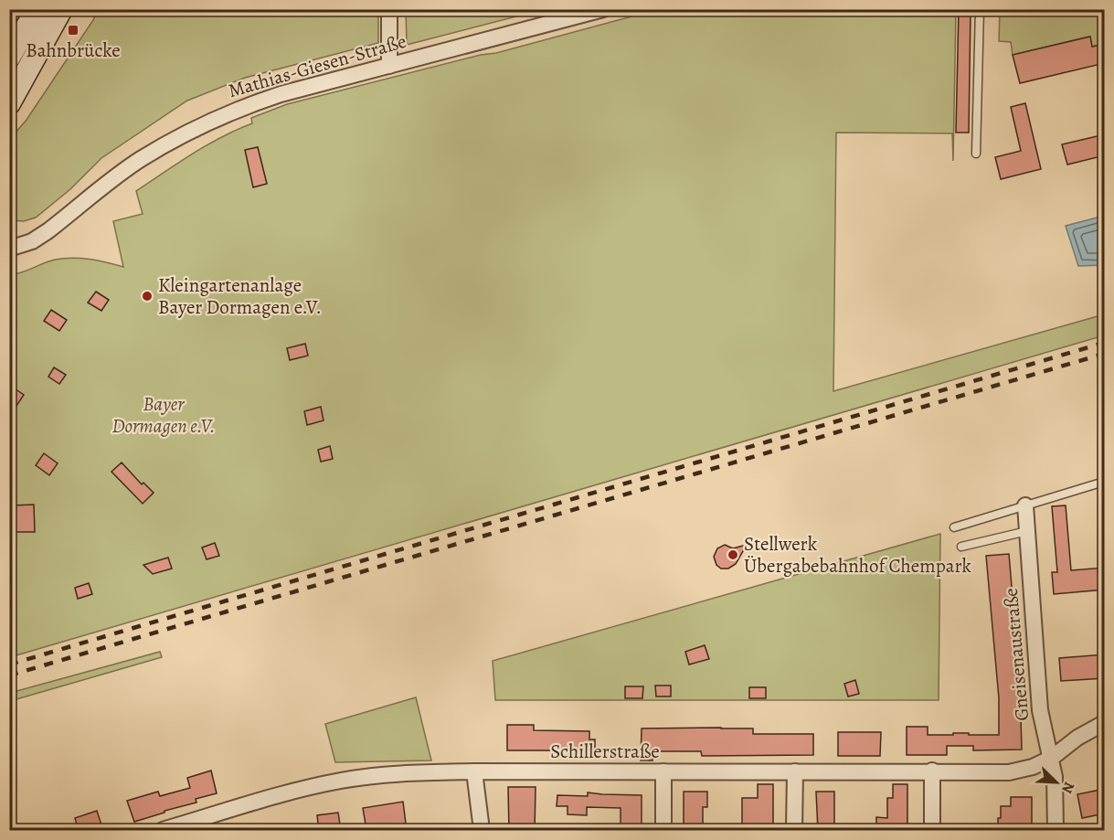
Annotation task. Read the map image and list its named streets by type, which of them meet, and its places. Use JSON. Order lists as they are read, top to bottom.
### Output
{
  "streets": {
    "street": ["Mathias-Giesen-Straße", "Gneisenaustraße", "Schillerstraße"]
  },
  "crossings": [
    ["Gneisenaustraße", "Schillerstraße"]
  ],
  "parks": ["Bayer Dormagen e.V."],
  "places": {
    "transit": ["Bahnbrücke"],
    "other": ["Kleingartenanlage Bayer Dormagen e.V.", "Stellwerk Übergabebahnhof Chempark"]
  },
  "north": "bottom right"
}
